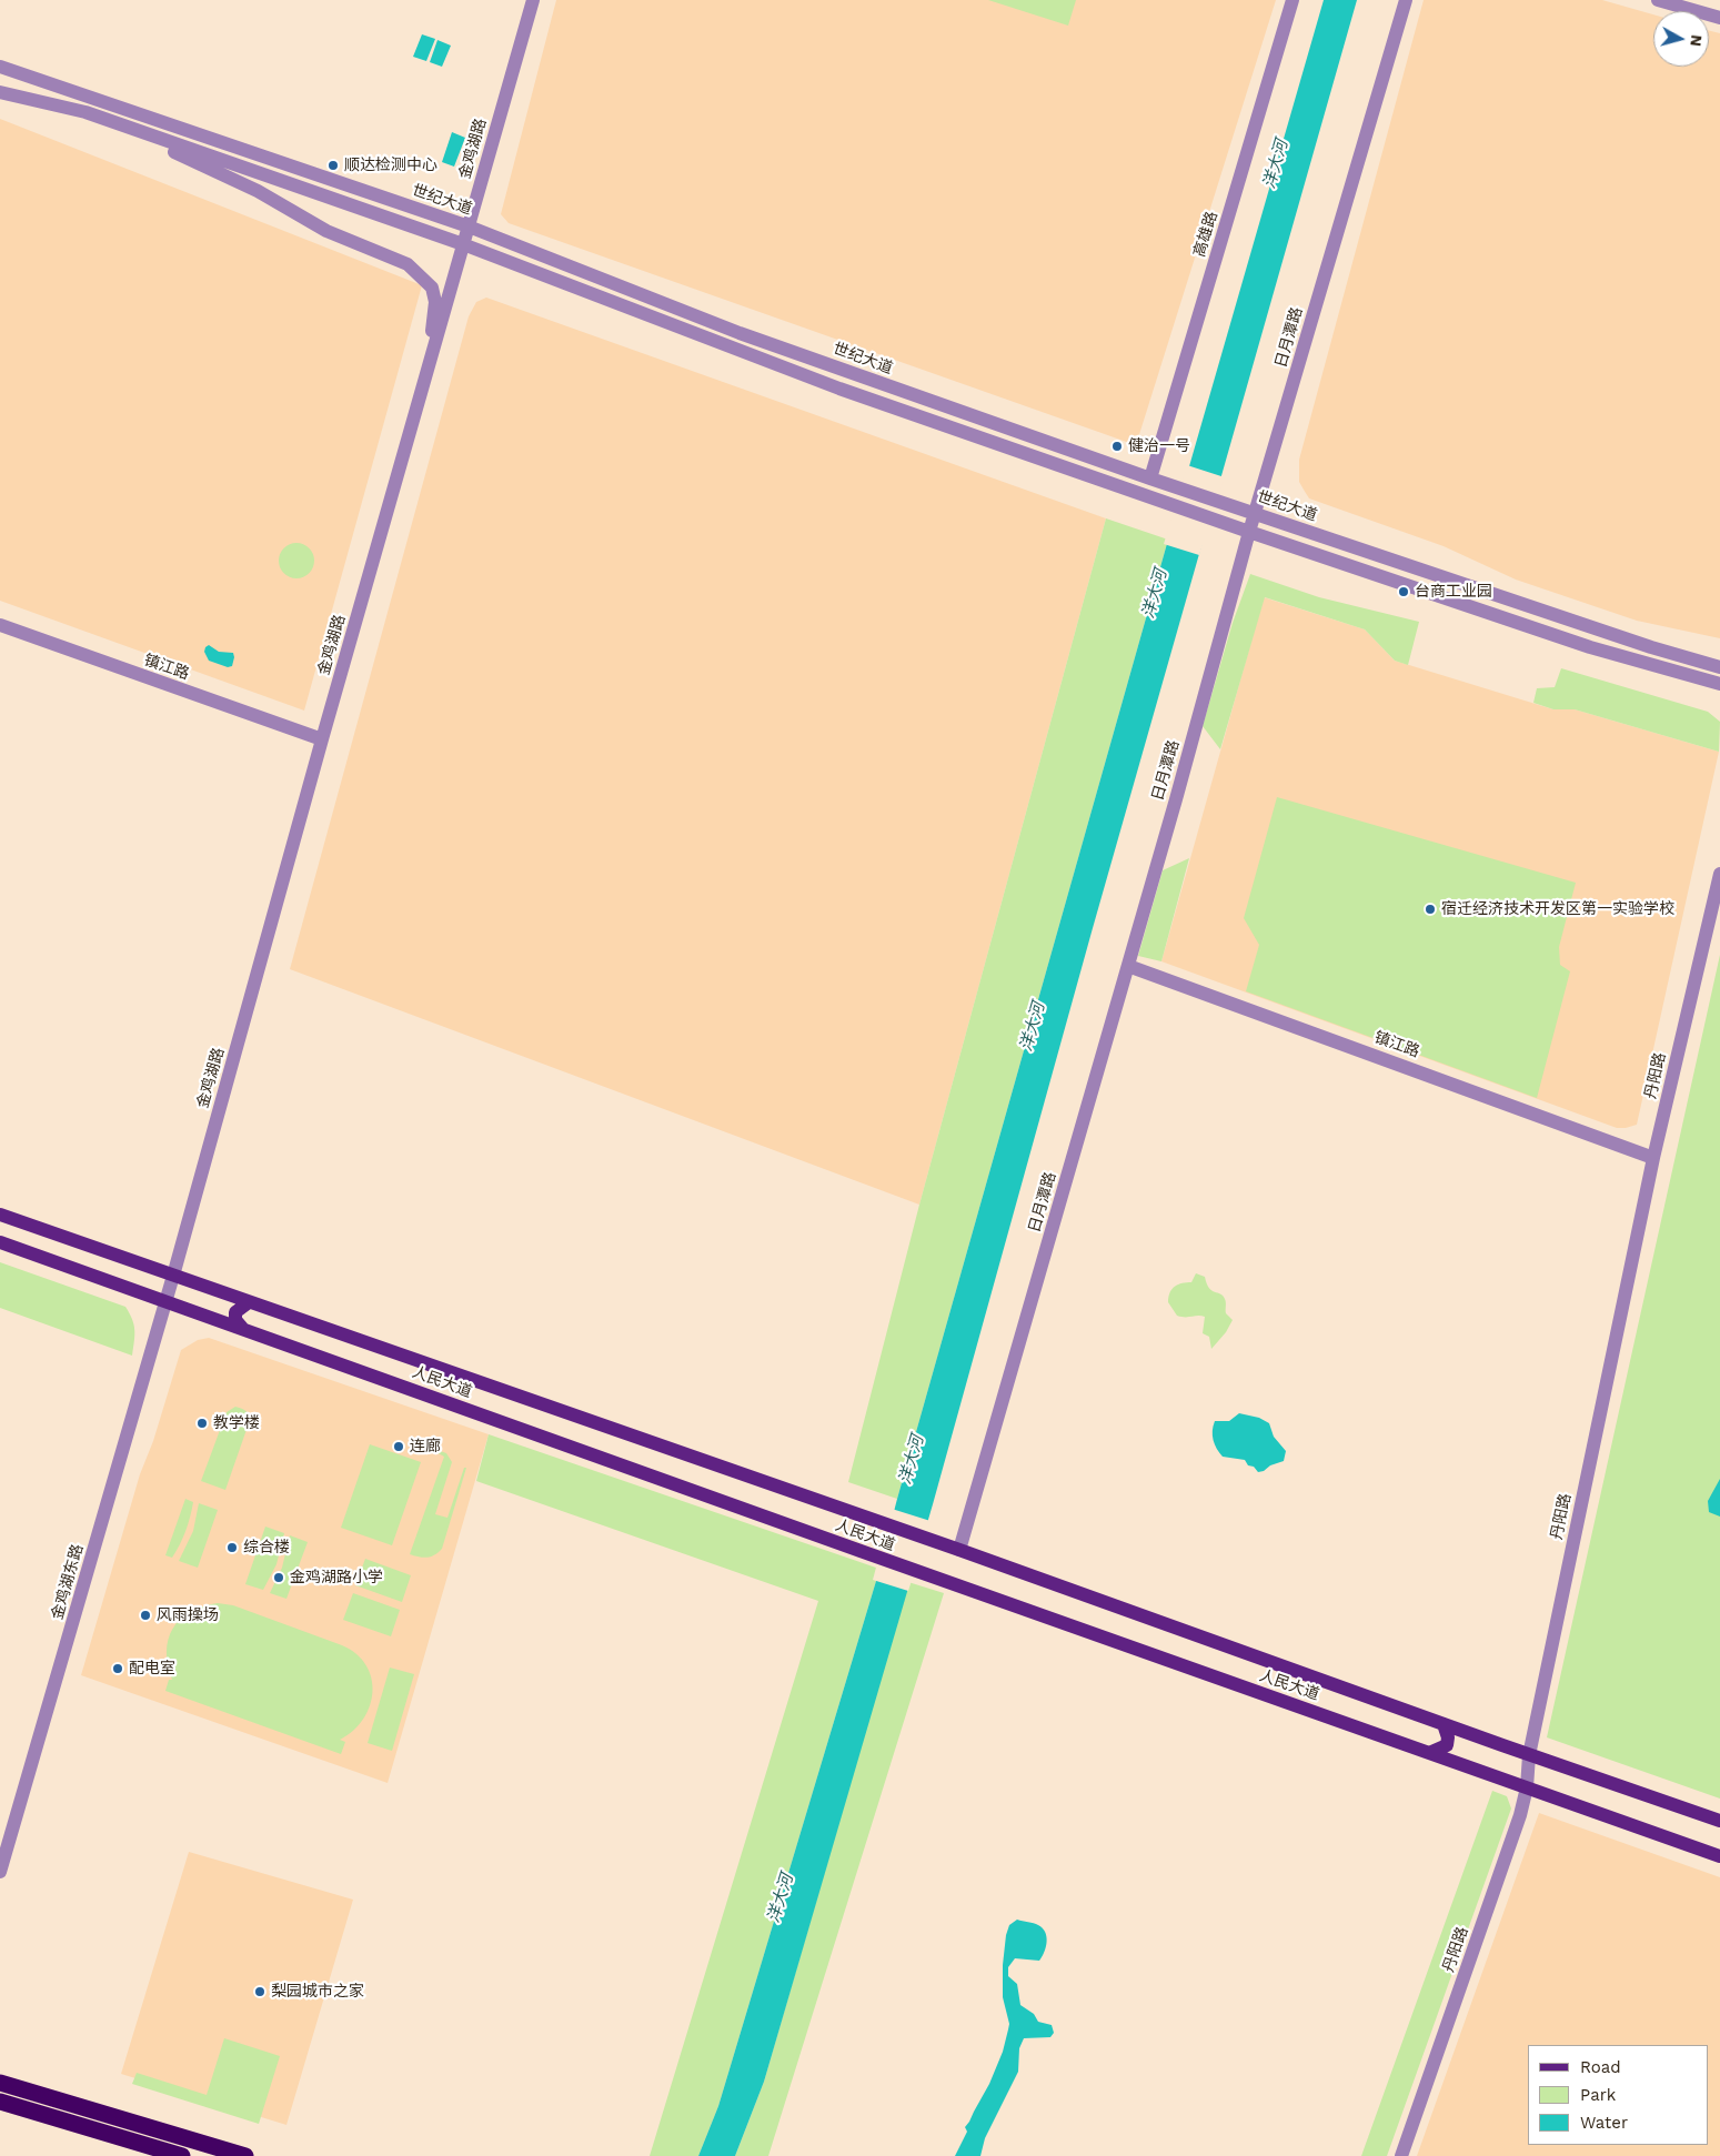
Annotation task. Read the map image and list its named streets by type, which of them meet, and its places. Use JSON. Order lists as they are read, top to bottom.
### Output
{
  "streets": {
    "main road": ["人民大道"],
    "street": [
      "金鸡湖路",
      "世纪大道",
      "高雄路",
      "日月潭路",
      "镇江路",
      "丹阳路",
      "金鸡湖东路"
    ]
  },
  "crossings": [
    ["金鸡湖路", "世纪大道"],
    ["金鸡湖路", "镇江路"],
    ["金鸡湖路", "人民大道"],
    ["金鸡湖路", "金鸡湖东路"],
    ["世纪大道", "高雄路"],
    ["世纪大道", "日月潭路"],
    ["日月潭路", "镇江路"],
    ["日月潭路", "人民大道"],
    ["镇江路", "丹阳路"],
    ["丹阳路", "人民大道"],
    ["人民大道", "金鸡湖东路"]
  ],
  "water": ["洋大河"],
  "places": [
    "顺达检测中心",
    "健治一号",
    "台商工业园",
    "宿迁经济技术开发区第一实验学校",
    "教学楼",
    "连廊",
    "综合楼",
    "金鸡湖路小学",
    "风雨操场",
    "配电室",
    "梨园城市之家"
  ],
  "legend": ["Road", "Park", "Water"],
  "north": "right"
}
